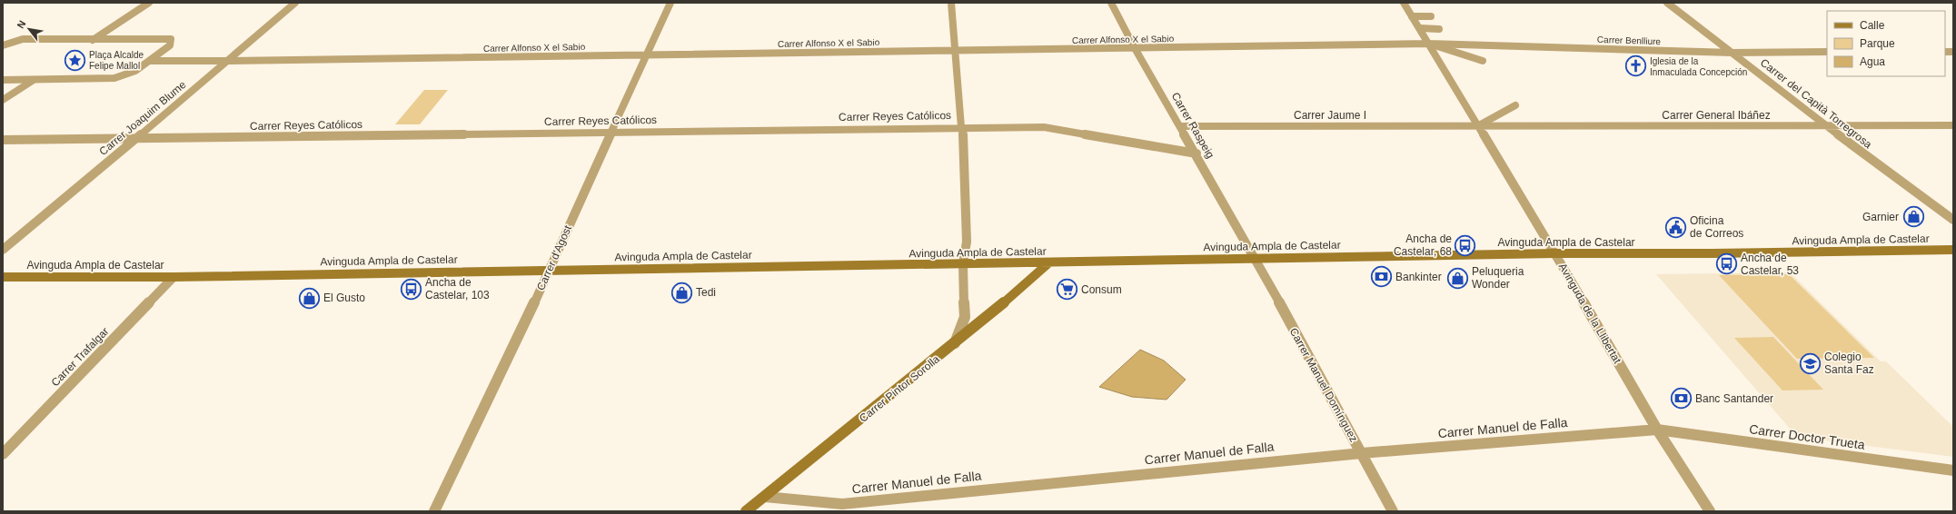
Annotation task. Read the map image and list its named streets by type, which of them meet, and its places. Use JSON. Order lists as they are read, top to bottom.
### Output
{
  "streets": {
    "main road": ["Avinguda Ampla de Castelar", "Carrer Pintor Sorolla"],
    "street": [
      "Carrer Alfonso X el Sabio",
      "Carrer Benlliure",
      "Carrer del Capità Torregrosa",
      "Carrer Jaume I",
      "Carrer General Ibáñez",
      "Carrer Reyes Católicos",
      "Carrer Joaquim Blume",
      "Carrer Raspeig",
      "Carrer d'Agost",
      "Avinguda de la Llibertat",
      "Carrer Trafalgar",
      "Carrer Manuel Domínguez",
      "Carrer Manuel de Falla",
      "Carrer Doctor Trueta"
    ]
  },
  "crossings": [
    ["Carrer Alfonso X el Sabio", "Carrer Benlliure"],
    ["Carrer Alfonso X el Sabio", "Carrer Joaquim Blume"],
    ["Carrer Alfonso X el Sabio", "Carrer Raspeig"],
    ["Carrer Alfonso X el Sabio", "Carrer d'Agost"],
    ["Carrer Alfonso X el Sabio", "Avinguda de la Llibertat"],
    ["Carrer Benlliure", "Carrer del Capità Torregrosa"],
    ["Carrer Benlliure", "Avinguda de la Llibertat"],
    ["Carrer del Capità Torregrosa", "Carrer General Ibáñez"],
    ["Carrer Jaume I", "Carrer General Ibáñez"],
    ["Carrer Jaume I", "Carrer Raspeig"],
    ["Carrer Jaume I", "Avinguda de la Llibertat"],
    ["Carrer General Ibáñez", "Avinguda de la Llibertat"],
    ["Carrer Reyes Católicos", "Carrer Joaquim Blume"],
    ["Carrer Reyes Católicos", "Carrer Raspeig"],
    ["Carrer Reyes Católicos", "Carrer d'Agost"],
    ["Carrer Raspeig", "Avinguda Ampla de Castelar"],
    ["Carrer Raspeig", "Carrer Manuel Domínguez"],
    ["Avinguda Ampla de Castelar", "Carrer d'Agost"],
    ["Avinguda Ampla de Castelar", "Avinguda de la Llibertat"],
    ["Avinguda Ampla de Castelar", "Carrer Trafalgar"],
    ["Avinguda Ampla de Castelar", "Carrer Manuel Domínguez"],
    ["Avinguda Ampla de Castelar", "Carrer Pintor Sorolla"],
    ["Avinguda de la Llibertat", "Carrer Manuel de Falla"],
    ["Avinguda de la Llibertat", "Carrer Doctor Trueta"],
    ["Carrer Manuel Domínguez", "Carrer Manuel de Falla"],
    ["Carrer Pintor Sorolla", "Carrer Manuel de Falla"],
    ["Carrer Manuel de Falla", "Carrer Doctor Trueta"]
  ],
  "places": {
    "place": ["Plaça Alcalde Felipe Mallol"],
    "church": ["Iglesia de la Inmaculada Concepción"],
    "shop": [
      "Garnier",
      "Peluqueria Wonder",
      "Tedi",
      "El Gusto"
    ],
    "public building": ["Oficina de Correos"],
    "bus stop": ["Ancha de Castelar, 68", "Ancha de Castelar, 53", "Ancha de Castelar, 103"],
    "bank": ["Bankinter", "Banc Santander"],
    "supermarket": ["Consum"],
    "school or university": ["Colegio Santa Faz"]
  },
  "legend": ["Calle", "Parque", "Agua"],
  "north": "top left"
}
